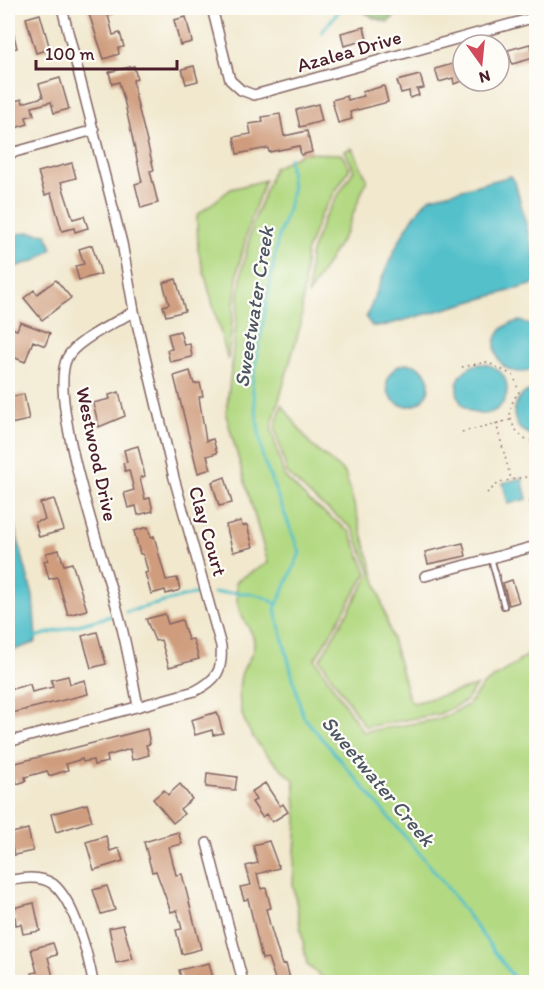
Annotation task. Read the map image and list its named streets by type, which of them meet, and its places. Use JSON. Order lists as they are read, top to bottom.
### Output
{
  "streets": {
    "street": ["Azalea Drive", "Westwood Drive", "Clay Court"]
  },
  "crossings": [
    ["Westwood Drive", "Clay Court"]
  ],
  "water": ["Sweetwater Creek"],
  "scale_bar": "100 m",
  "north": "bottom"
}
